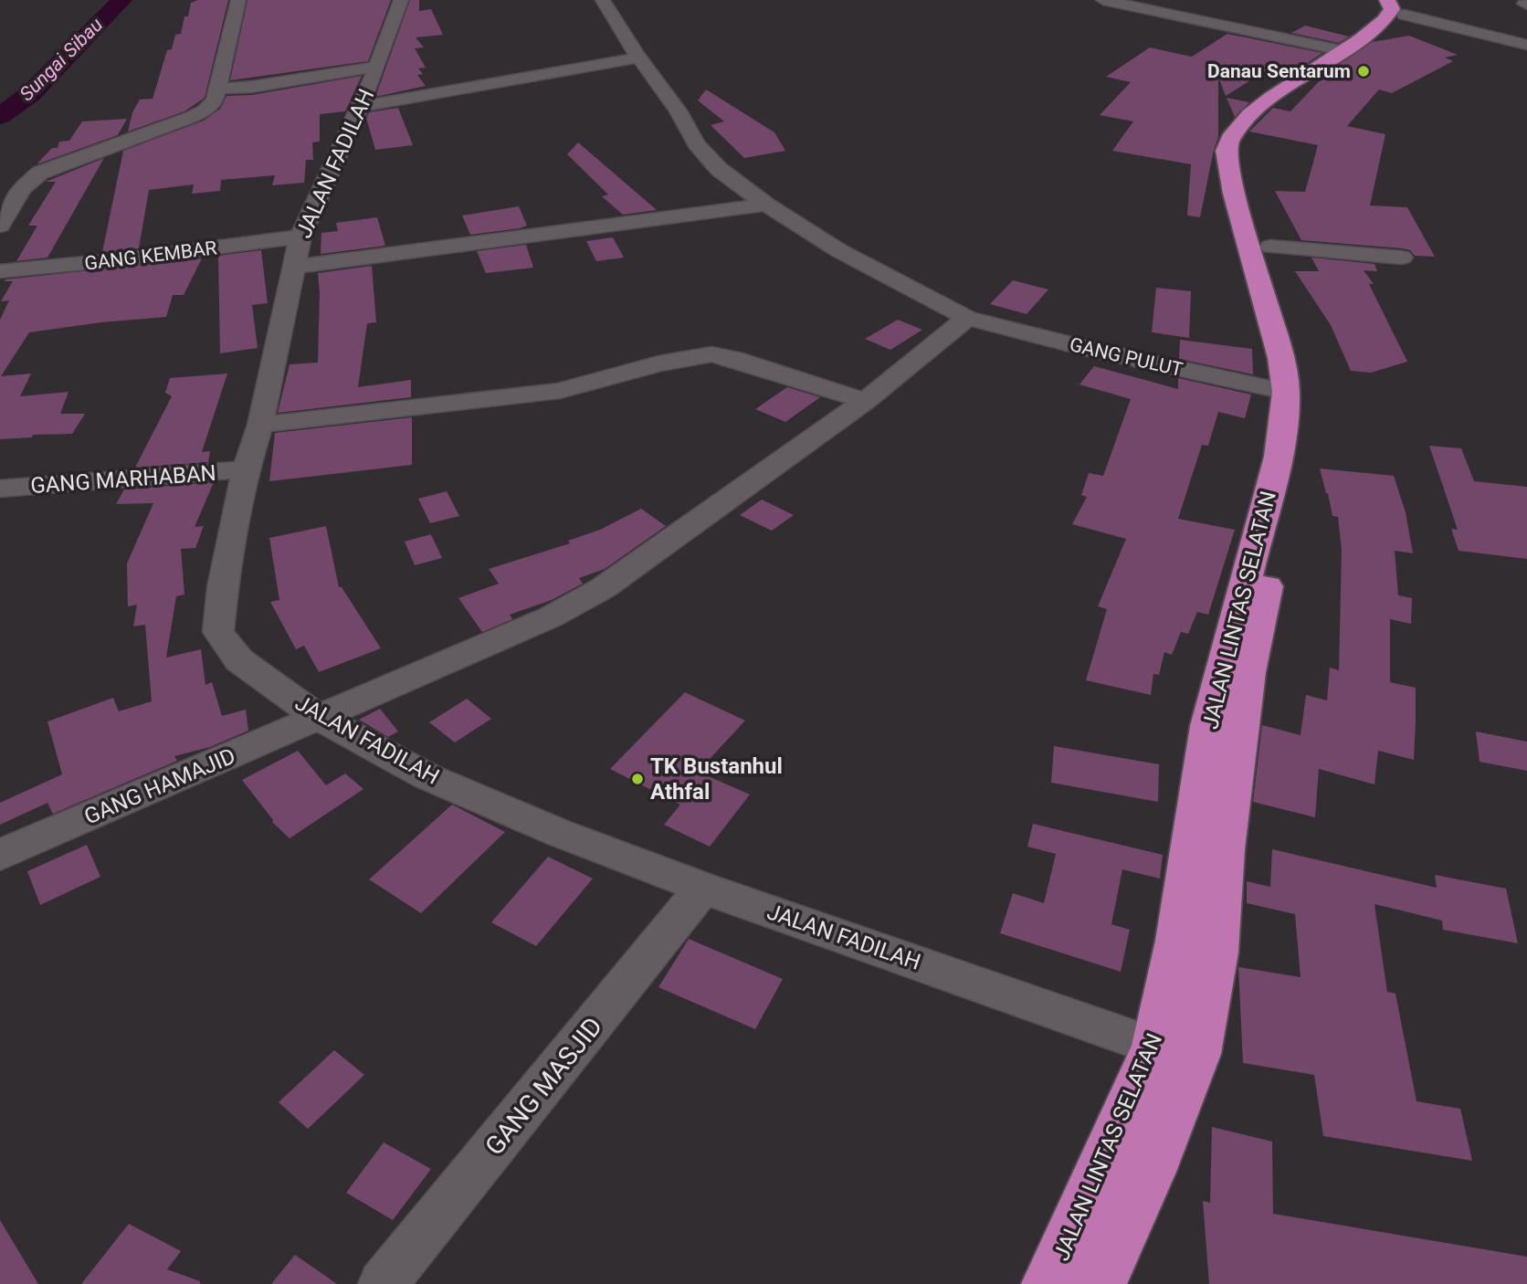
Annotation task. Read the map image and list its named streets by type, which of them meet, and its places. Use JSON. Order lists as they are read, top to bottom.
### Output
{
  "streets": {
    "highway": ["JALAN LINTAS SELATAN"],
    "street": [
      "JALAN FADILAH",
      "GANG KEMBAR",
      "GANG PULUT",
      "GANG MARHABAN",
      "GANG HAMAJID",
      "GANG MASJID"
    ]
  },
  "crossings": [
    ["JALAN FADILAH", "GANG KEMBAR"],
    ["JALAN FADILAH", "GANG MARHABAN"],
    ["JALAN FADILAH", "JALAN LINTAS SELATAN"],
    ["JALAN FADILAH", "GANG HAMAJID"],
    ["JALAN FADILAH", "GANG MASJID"],
    ["GANG KEMBAR", "GANG PULUT"],
    ["GANG PULUT", "JALAN LINTAS SELATAN"],
    ["GANG PULUT", "GANG HAMAJID"]
  ],
  "water": ["Sungai Sibau"],
  "places": ["Danau Sentarum", "TK Bustanhul Athfal"]
}
